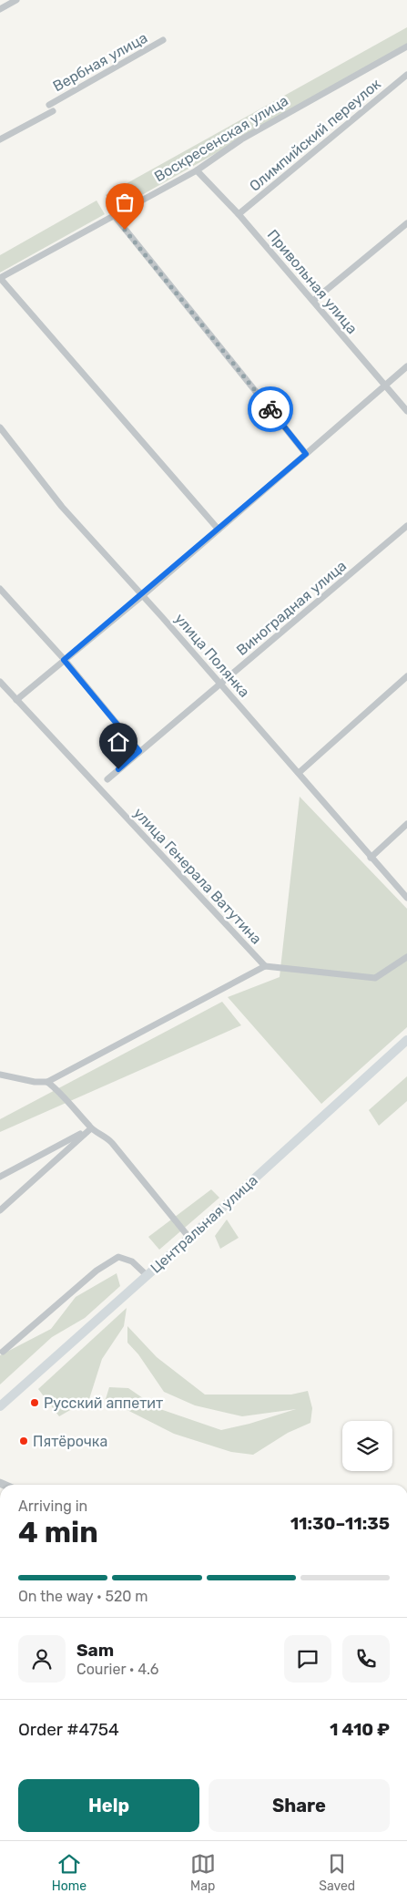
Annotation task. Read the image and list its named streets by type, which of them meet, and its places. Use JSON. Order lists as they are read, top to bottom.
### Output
{
  "streets": {
    "main road": ["Центральная улица"],
    "street": [
      "Вербная улица",
      "Олимпийский переулок",
      "Воскресенская улица",
      "Привольная улица",
      "Виноградная улица",
      "улица Полянка",
      "улица Генерала Ватутина"
    ]
  },
  "crossings": [
    ["Олимпийский переулок", "Привольная улица"],
    ["Воскресенская улица", "Привольная улица"],
    ["Виноградная улица", "улица Полянка"]
  ],
  "places": ["Русский аппетит", "Пятёрочка"],
  "page": {
    "heading": ["4 min", "Arriving in", "11:30–11:35"],
    "panel": [
      "Sam",
      "Courier · 4.6",
      "Order #4754",
      "1 410 ₽"
    ],
    "bar": "On the way · 520 m",
    "buttons": ["Help", "Share"],
    "tabs": ["Home", "Map", "Saved"]
  }
}
